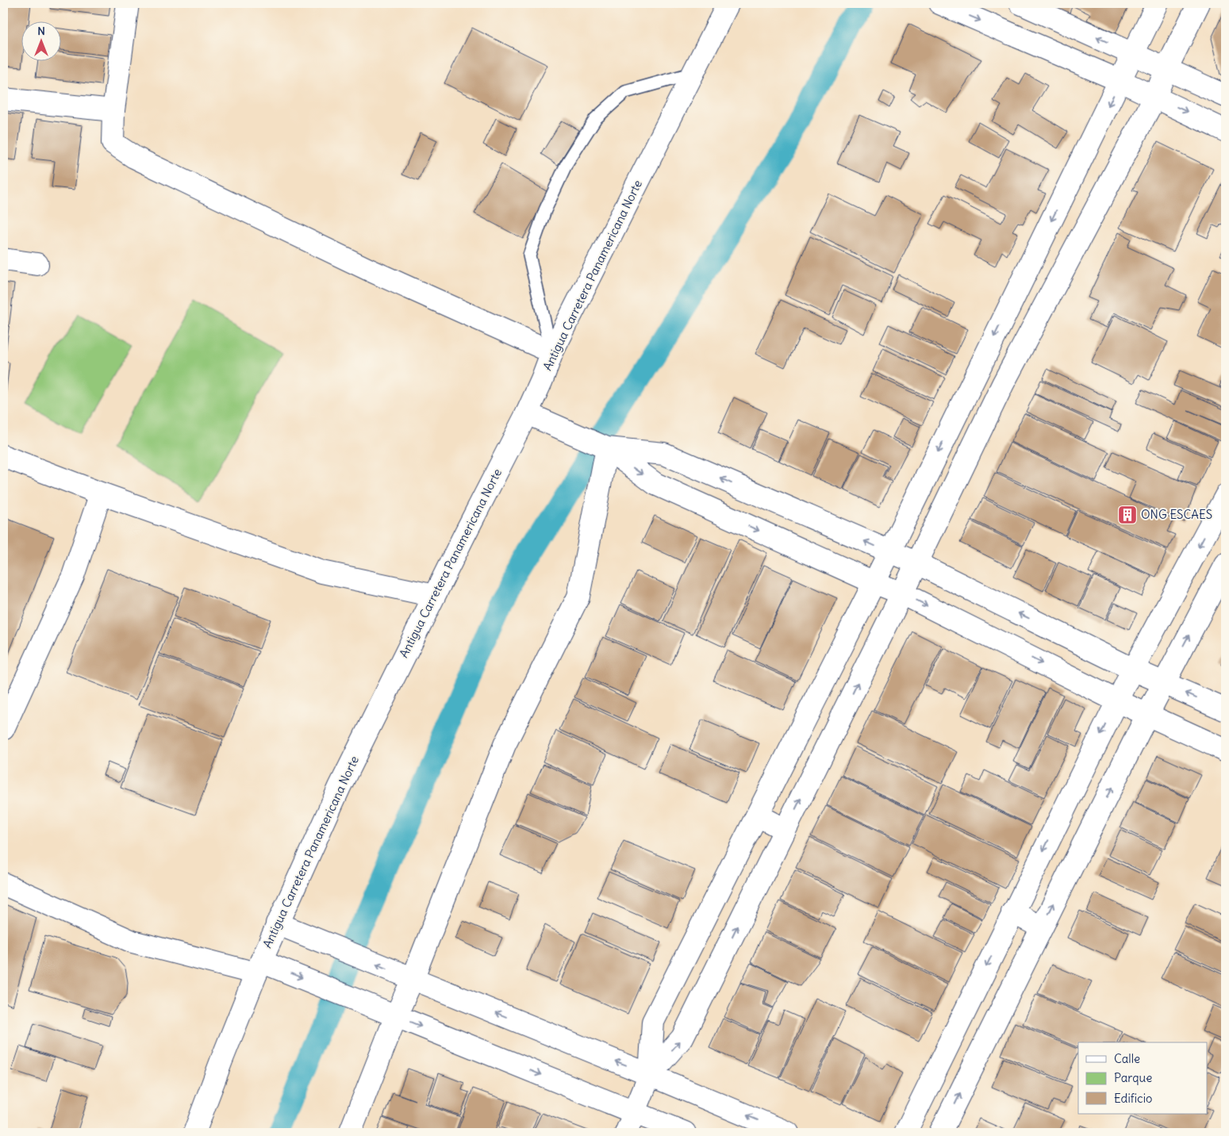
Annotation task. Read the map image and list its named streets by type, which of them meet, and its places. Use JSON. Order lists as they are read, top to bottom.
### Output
{
  "streets": {
    "street": ["Antigua Carretera Panamericana Norte"]
  },
  "places": {
    "building": ["ONG ESCAES"]
  },
  "legend": ["Calle", "Parque", "Edificio"],
  "north": "top"
}
